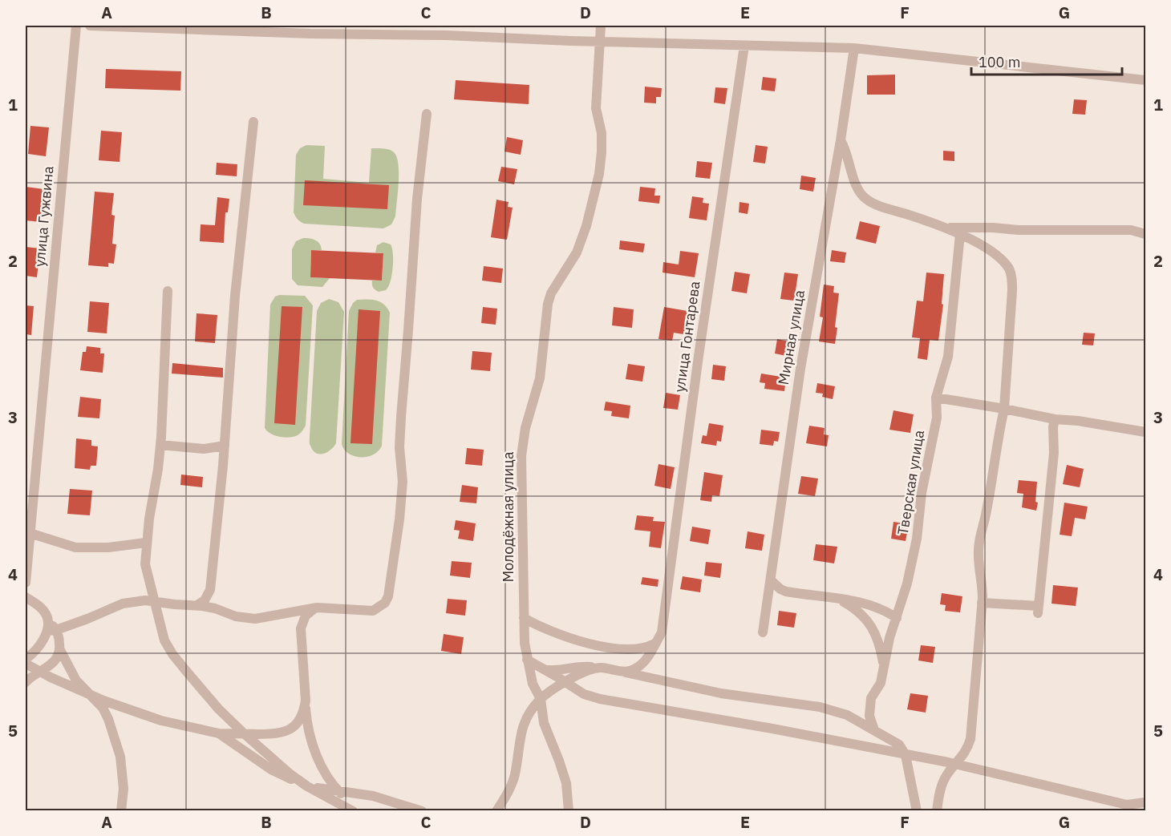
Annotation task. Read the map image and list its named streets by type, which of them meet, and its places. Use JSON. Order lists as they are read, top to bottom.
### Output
{
  "streets": {
    "street": [
      "улица Гужвина",
      "улица Гонтарева",
      "Мирная улица",
      "Тверская улица",
      "Молодёжная улица"
    ]
  },
  "scale_bar": "100 m",
  "grid": {
    "columns": [
      "A",
      "B",
      "C",
      "D",
      "E",
      "F",
      "G"
    ],
    "rows": [
      "1",
      "2",
      "3",
      "4",
      "5"
    ]
  }
}
